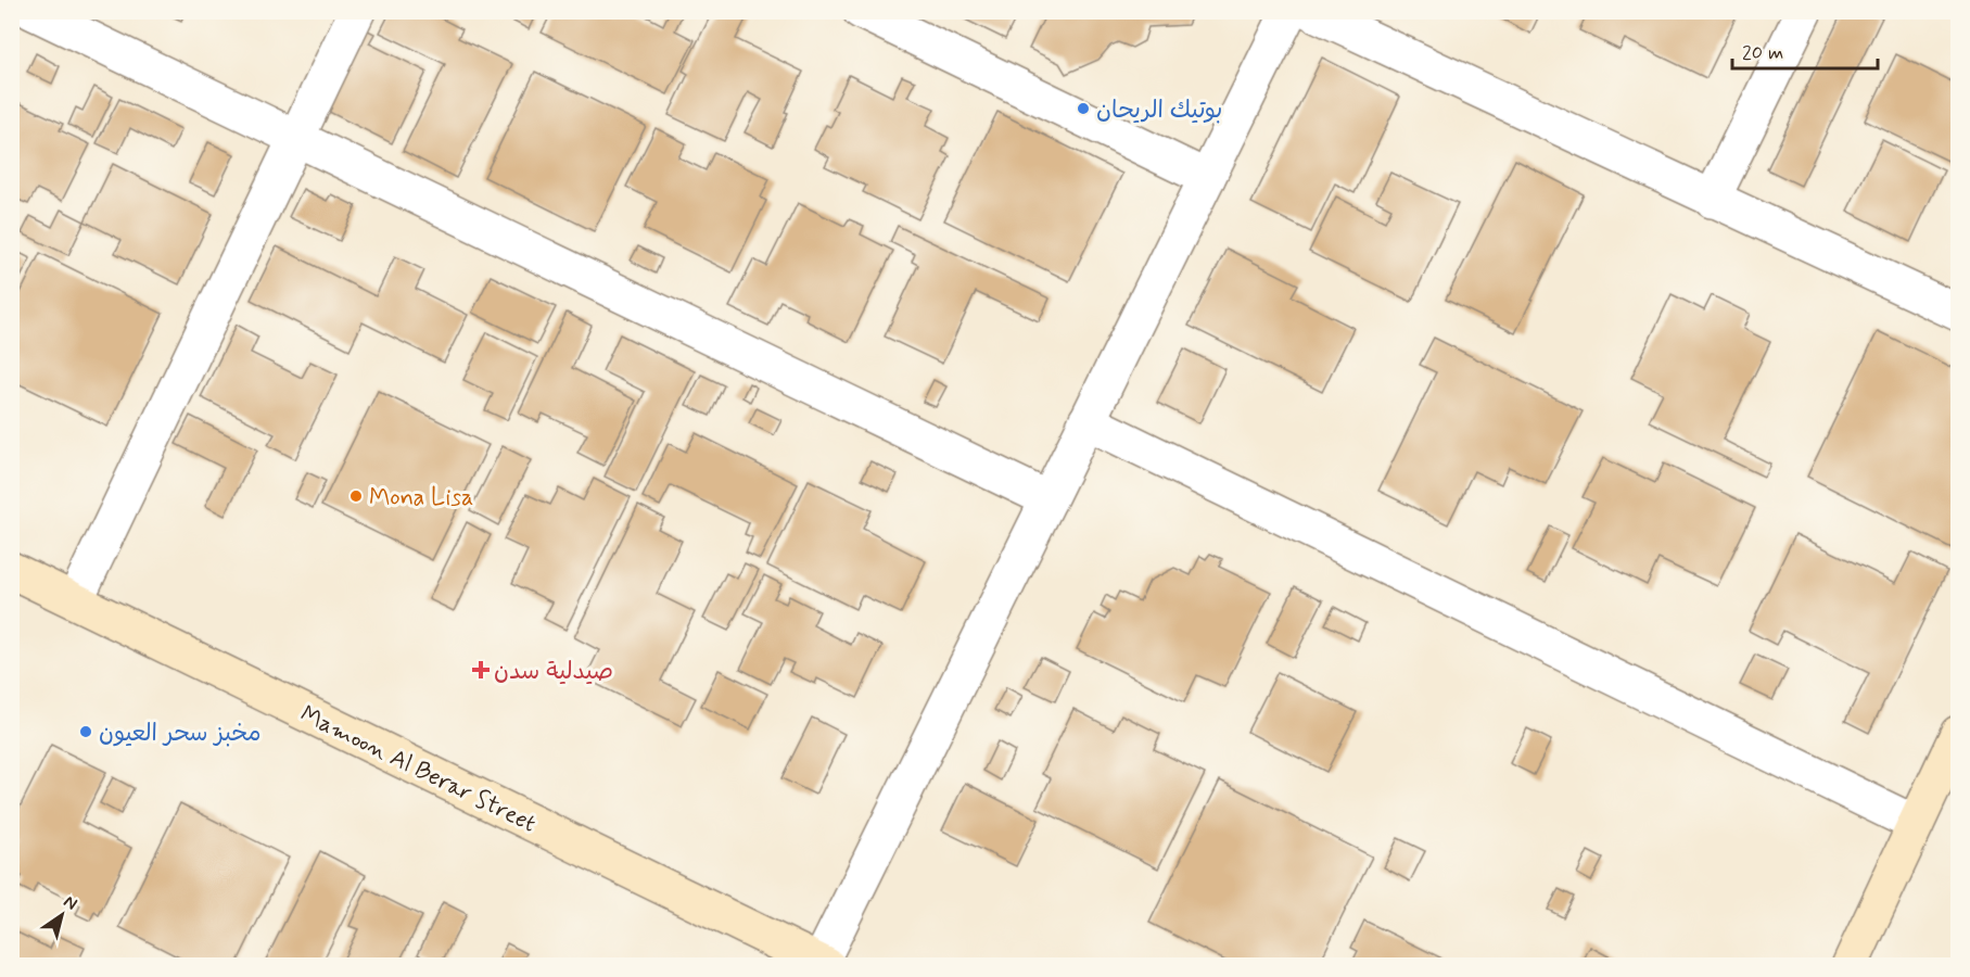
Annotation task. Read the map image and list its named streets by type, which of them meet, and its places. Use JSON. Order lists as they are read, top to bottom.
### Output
{
  "streets": {
    "street": ["Mamoon Al Berar Street"]
  },
  "places": {
    "other": ["بوتيك الريحان", "Mona Lisa", "مخبز سحر العيون"],
    "health": ["صيدلية سدن"]
  },
  "scale_bar": "20 m",
  "north": "top right"
}
